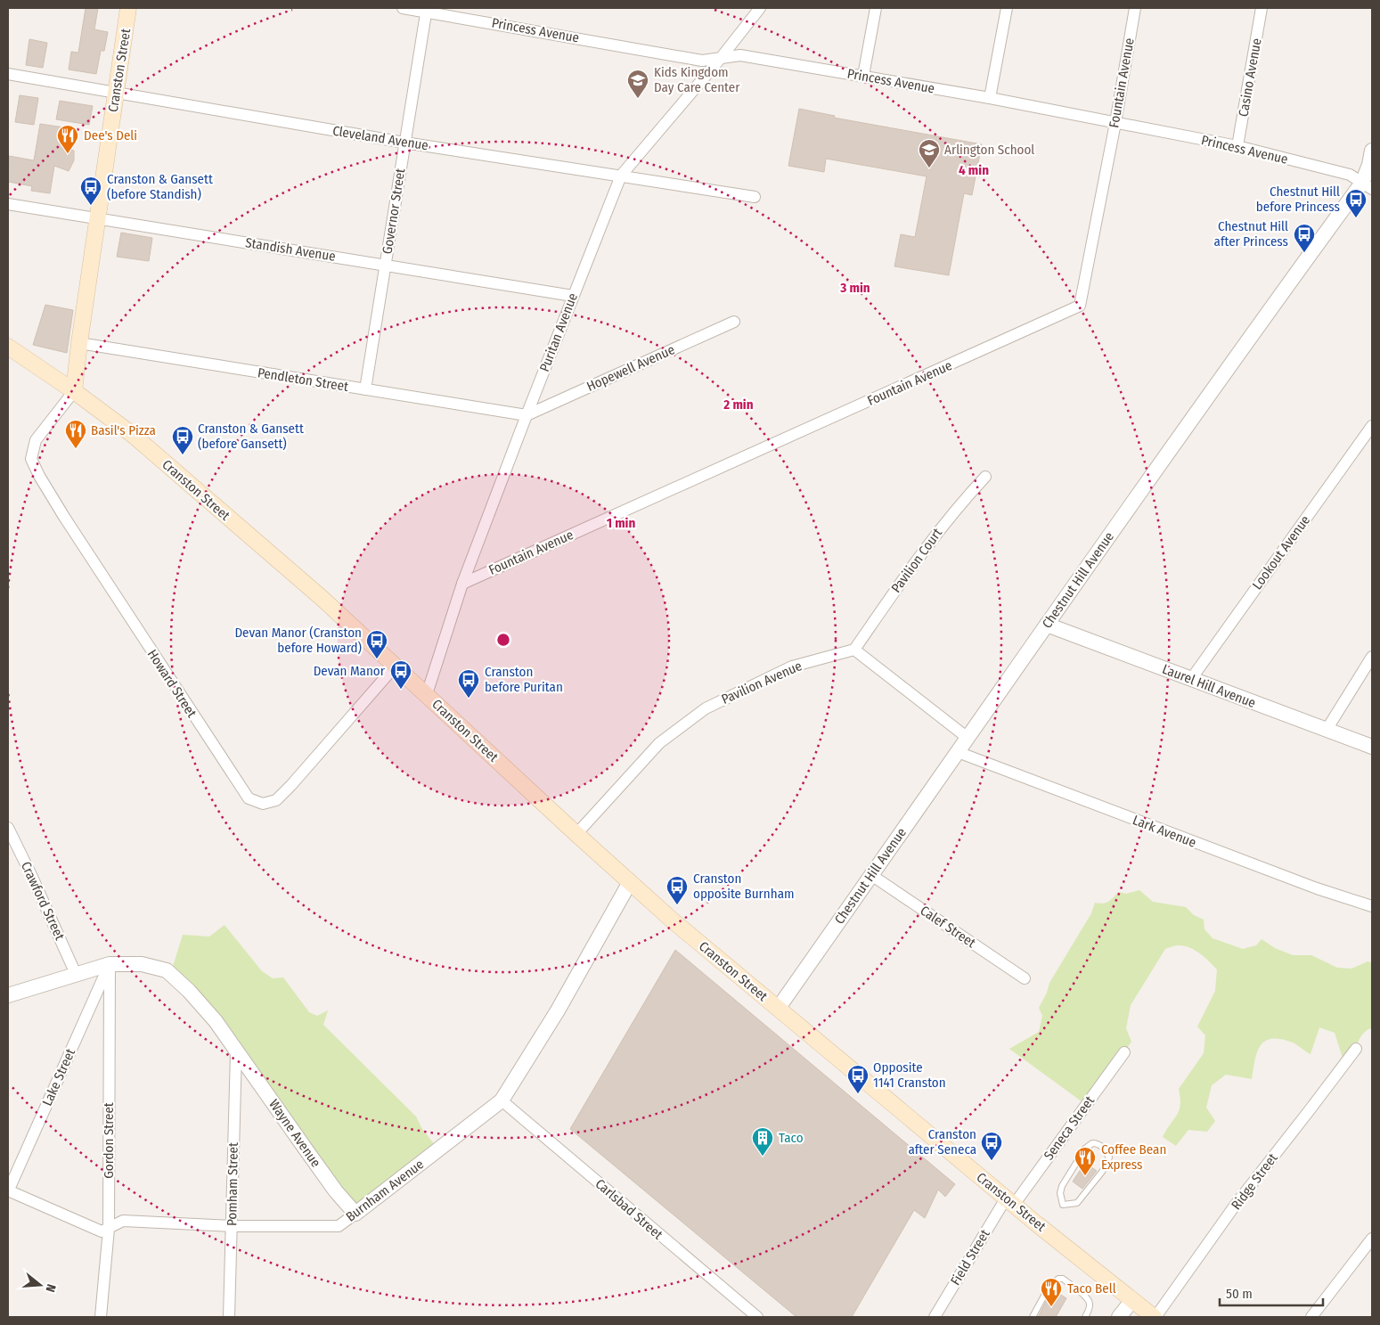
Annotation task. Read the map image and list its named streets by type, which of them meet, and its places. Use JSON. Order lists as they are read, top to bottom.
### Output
{
  "streets": {
    "main road": ["Cranston Street"],
    "street": [
      "Princess Avenue",
      "Casino Avenue",
      "Fountain Avenue",
      "Cleveland Avenue",
      "Governor Street",
      "Standish Avenue",
      "Puritan Avenue",
      "Hopewell Avenue",
      "Pendleton Street",
      "Lookout Avenue",
      "Pavilion Court",
      "Chestnut Hill Avenue",
      "Pavilion Avenue",
      "Howard Street",
      "Laurel Hill Avenue",
      "Lark Avenue",
      "Crawford Street",
      "Calef Street",
      "Lake Street",
      "Seneca Street",
      "Wayne Avenue",
      "Gordon Street",
      "Ridge Street",
      "Pomham Street",
      "Burnham Avenue",
      "Carlsbad Street",
      "Field Street"
    ]
  },
  "crossings": [
    ["Princess Avenue", "Casino Avenue"],
    ["Princess Avenue", "Fountain Avenue"],
    ["Princess Avenue", "Governor Street"],
    ["Princess Avenue", "Puritan Avenue"],
    ["Princess Avenue", "Chestnut Hill Avenue"],
    ["Cranston Street", "Cleveland Avenue"],
    ["Cranston Street", "Standish Avenue"],
    ["Cranston Street", "Puritan Avenue"],
    ["Cranston Street", "Pendleton Street"],
    ["Cranston Street", "Chestnut Hill Avenue"],
    ["Cranston Street", "Pavilion Avenue"],
    ["Cranston Street", "Howard Street"],
    ["Cranston Street", "Seneca Street"],
    ["Cranston Street", "Ridge Street"],
    ["Cranston Street", "Burnham Avenue"],
    ["Cranston Street", "Field Street"],
    ["Fountain Avenue", "Puritan Avenue"],
    ["Cleveland Avenue", "Governor Street"],
    ["Cleveland Avenue", "Puritan Avenue"],
    ["Governor Street", "Standish Avenue"],
    ["Governor Street", "Pendleton Street"],
    ["Standish Avenue", "Puritan Avenue"],
    ["Puritan Avenue", "Hopewell Avenue"],
    ["Puritan Avenue", "Pendleton Street"],
    ["Hopewell Avenue", "Pendleton Street"],
    ["Lookout Avenue", "Laurel Hill Avenue"],
    ["Pavilion Court", "Pavilion Avenue"],
    ["Chestnut Hill Avenue", "Laurel Hill Avenue"],
    ["Chestnut Hill Avenue", "Lark Avenue"],
    ["Chestnut Hill Avenue", "Calef Street"],
    ["Crawford Street", "Wayne Avenue"],
    ["Lake Street", "Wayne Avenue"],
    ["Lake Street", "Gordon Street"],
    ["Lake Street", "Burnham Avenue"],
    ["Seneca Street", "Field Street"],
    ["Wayne Avenue", "Gordon Street"],
    ["Wayne Avenue", "Pomham Street"],
    ["Wayne Avenue", "Burnham Avenue"],
    ["Gordon Street", "Burnham Avenue"],
    ["Pomham Street", "Burnham Avenue"],
    ["Burnham Avenue", "Carlsbad Street"]
  ],
  "places": {
    "school or university": ["Kids Kingdom Day Care Center", "Arlington School"],
    "restaurant": [
      "Dee's Deli",
      "Basil's Pizza",
      "Coffee Bean Express",
      "Taco Bell"
    ],
    "bus stop": [
      "Cranston & Gansett (before Standish)",
      "Chestnut Hill before Princess",
      "Chestnut Hill after Princess",
      "Cranston & Gansett (before Gansett)",
      "Devan Manor (Cranston before Howard)",
      "Devan Manor",
      "Cranston before Puritan",
      "Cranston opposite Burnham",
      "Opposite 1141 Cranston",
      "Cranston after Seneca"
    ],
    "building": ["Taco"]
  },
  "scale_bar": "50 m",
  "north": "right",
  "rings": [
    "4 min",
    "3 min",
    "2 min",
    "1 min"
  ]
}
